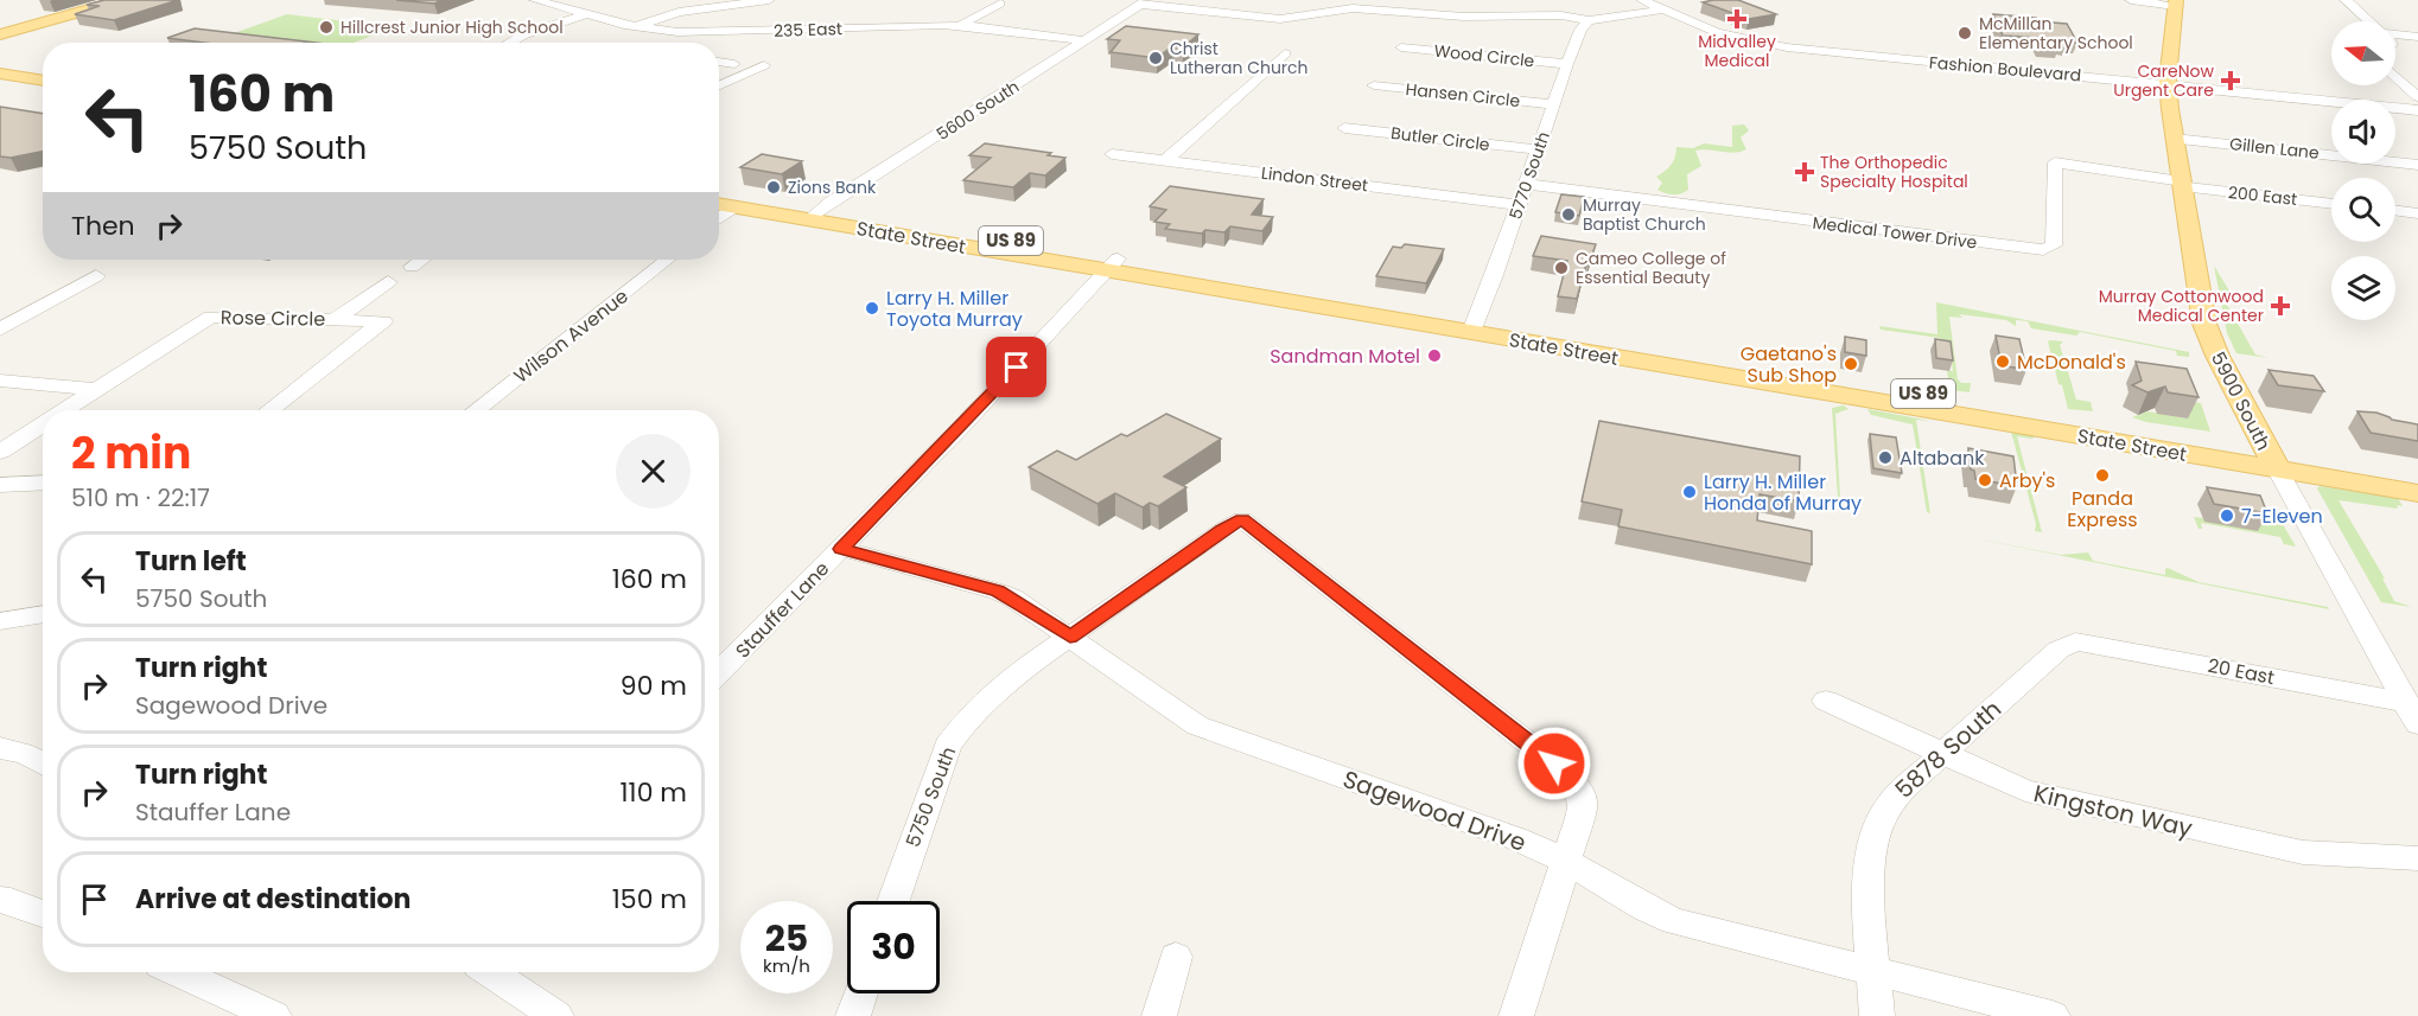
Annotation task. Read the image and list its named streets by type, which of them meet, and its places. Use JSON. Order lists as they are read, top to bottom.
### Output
{
  "streets": {
    "main road": ["State Street", "US 89", "5900 South"],
    "street": [
      "235 East",
      "Wood Circle",
      "Fashion Boulevard",
      "Hansen Circle",
      "5600 South",
      "Butler Circle",
      "Gillen Lane",
      "5770 South",
      "Lindon Street",
      "200 East",
      "Medical Tower Drive",
      "Rose Circle",
      "Wilson Avenue",
      "Stauffer Lane",
      "20 East",
      "5878 South",
      "5750 South",
      "Sagewood Drive",
      "Kingston Way"
    ]
  },
  "crossings": [
    ["235 East", "5600 South"],
    ["Wood Circle", "5770 South"],
    ["Fashion Boulevard", "5900 South"],
    ["Hansen Circle", "5770 South"],
    ["5600 South", "State Street"],
    ["Butler Circle", "5770 South"],
    ["Gillen Lane", "5900 South"],
    ["5770 South", "Lindon Street"],
    ["5770 South", "Medical Tower Drive"],
    ["5770 South", "State Street"],
    ["200 East", "Medical Tower Drive"],
    ["200 East", "5900 South"],
    ["Medical Tower Drive", "5900 South"],
    ["State Street", "5900 South"],
    ["State Street", "Stauffer Lane"],
    ["5900 South", "20 East"],
    ["Stauffer Lane", "Sagewood Drive"],
    ["20 East", "5878 South"],
    ["5878 South", "Sagewood Drive"],
    ["5878 South", "Kingston Way"],
    ["5750 South", "Sagewood Drive"]
  ],
  "places": {
    "health": [
      "Midvalley Medical",
      "CareNow Urgent Care",
      "The Orthopedic Specialty Hospital",
      "Murray Cottonwood Medical Center"
    ],
    "other": [
      "Hillcrest Junior High School",
      "McMillan Elementary School",
      "Christ Lutheran Church",
      "Zions Bank",
      "Murray Baptist Church",
      "Cameo College of Essential Beauty",
      "Larry H. Miller Toyota Murray",
      "Sandman Motel",
      "McDonald's",
      "Gaetano's Sub Shop",
      "Altabank",
      "Panda Express",
      "Arby's",
      "Larry H. Miller Honda of Murray",
      "7-Eleven"
    ]
  },
  "north": "left",
  "page": {
    "turn": ["160 m", "5750 South"],
    "then": "Then",
    "heading": ["2 min", "510 m · 22:17"],
    "list": [
      {
        "name": "Turn left",
        "note": "5750 South",
        "value": "160 m"
      },
      {
        "name": "Turn right",
        "note": "Sagewood Drive",
        "value": "90 m"
      },
      {
        "name": "Turn right",
        "note": "Stauffer Lane",
        "value": "110 m"
      },
      {
        "name": "Arrive at destination",
        "value": "150 m"
      }
    ],
    "speed": "25 km/h",
    "limit": "30"
  }
}
